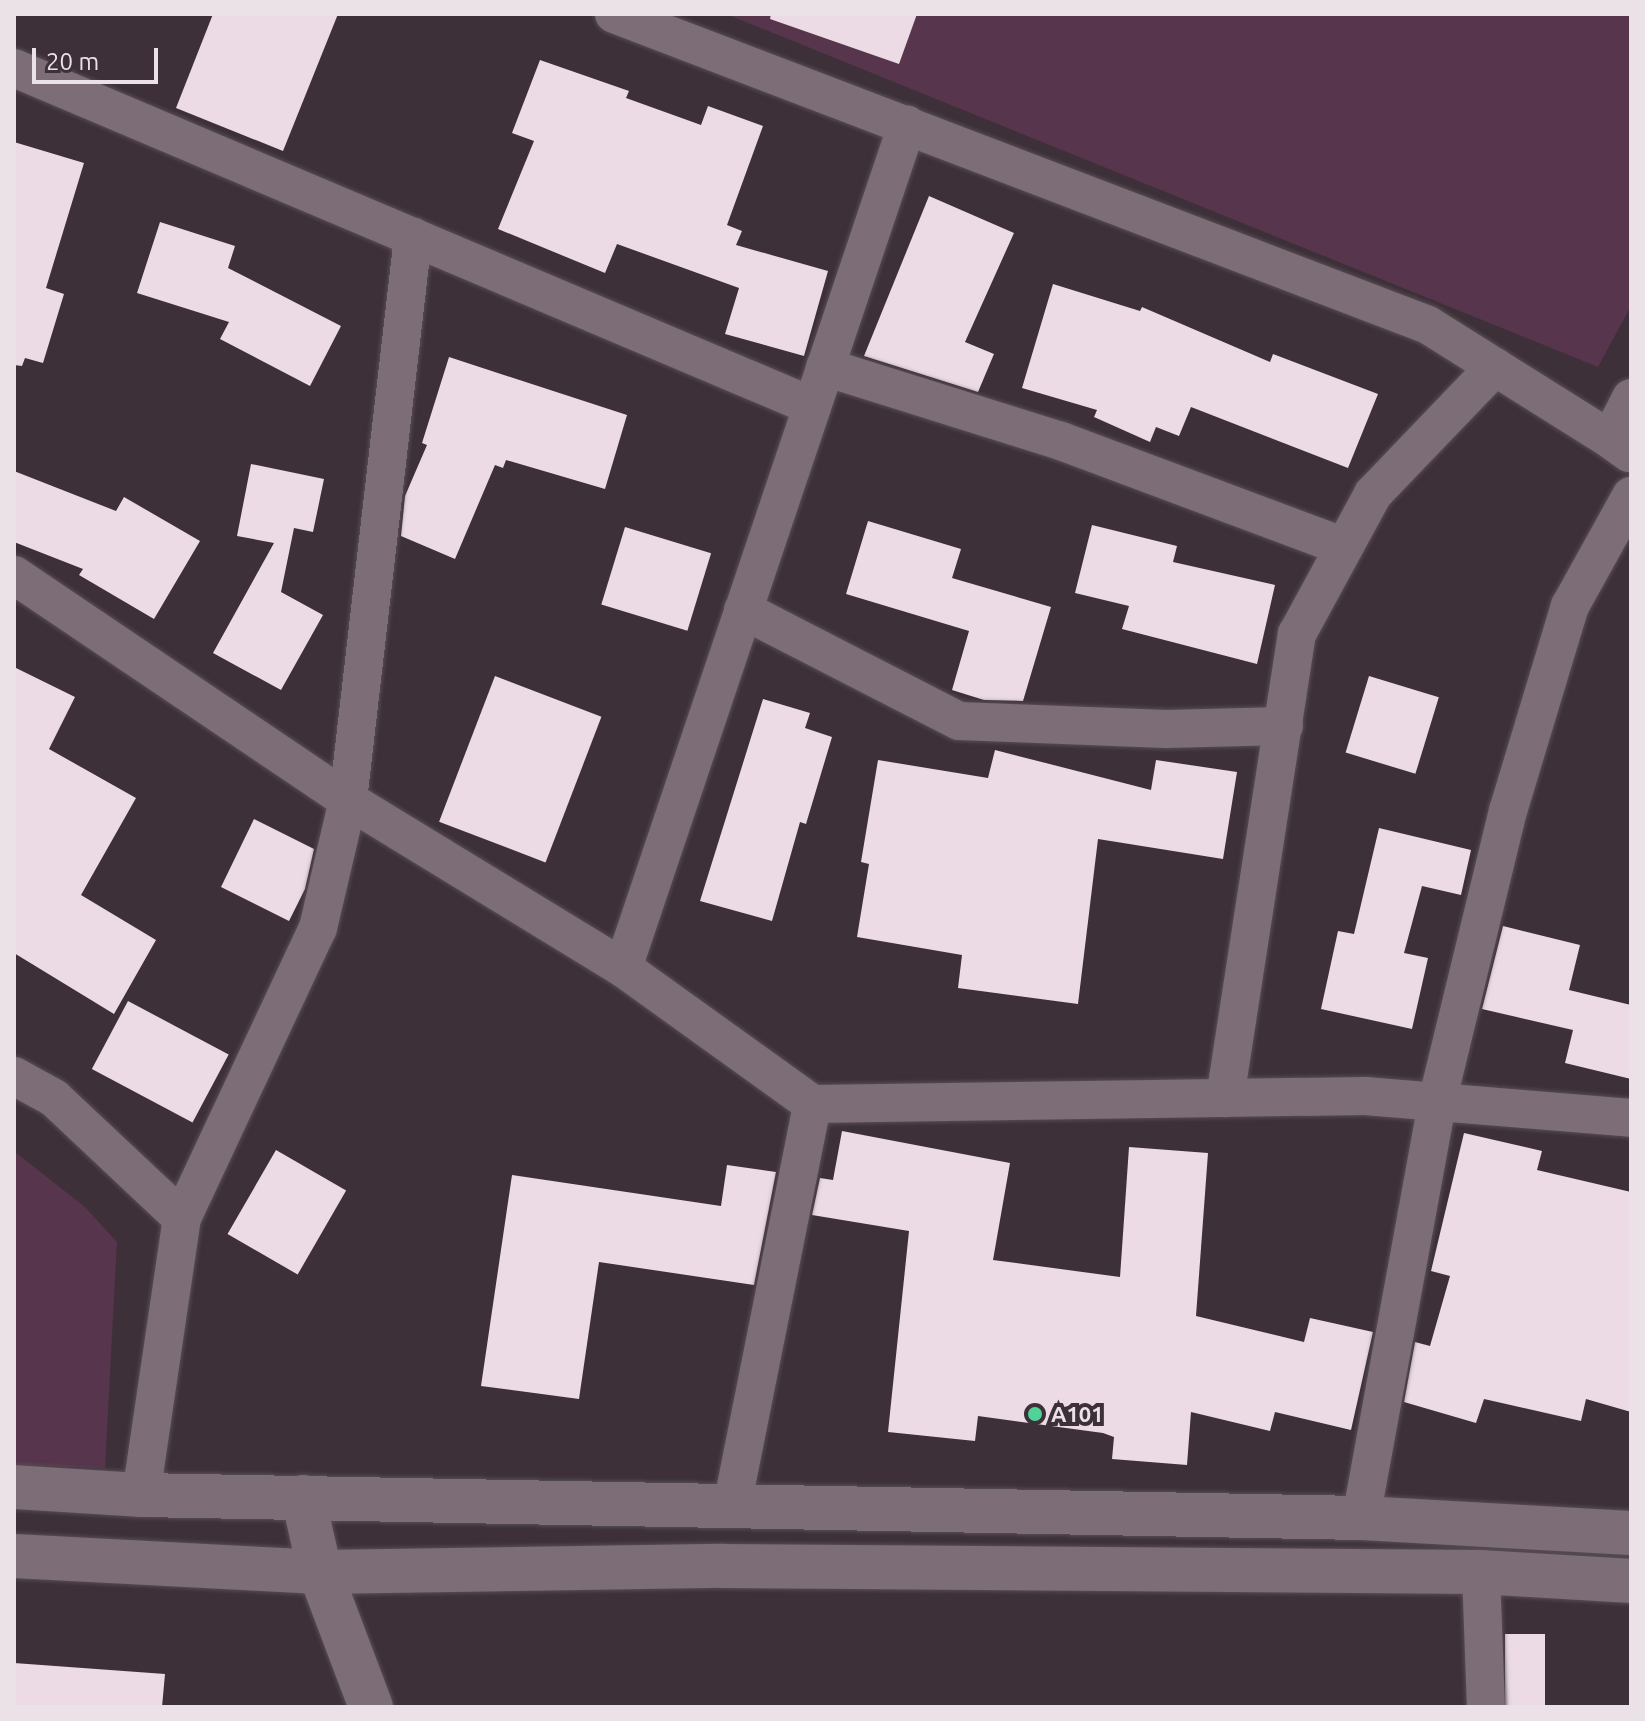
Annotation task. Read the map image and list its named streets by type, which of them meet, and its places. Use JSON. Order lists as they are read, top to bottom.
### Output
{
  "places": ["A101"],
  "scale_bar": "20 m"
}
